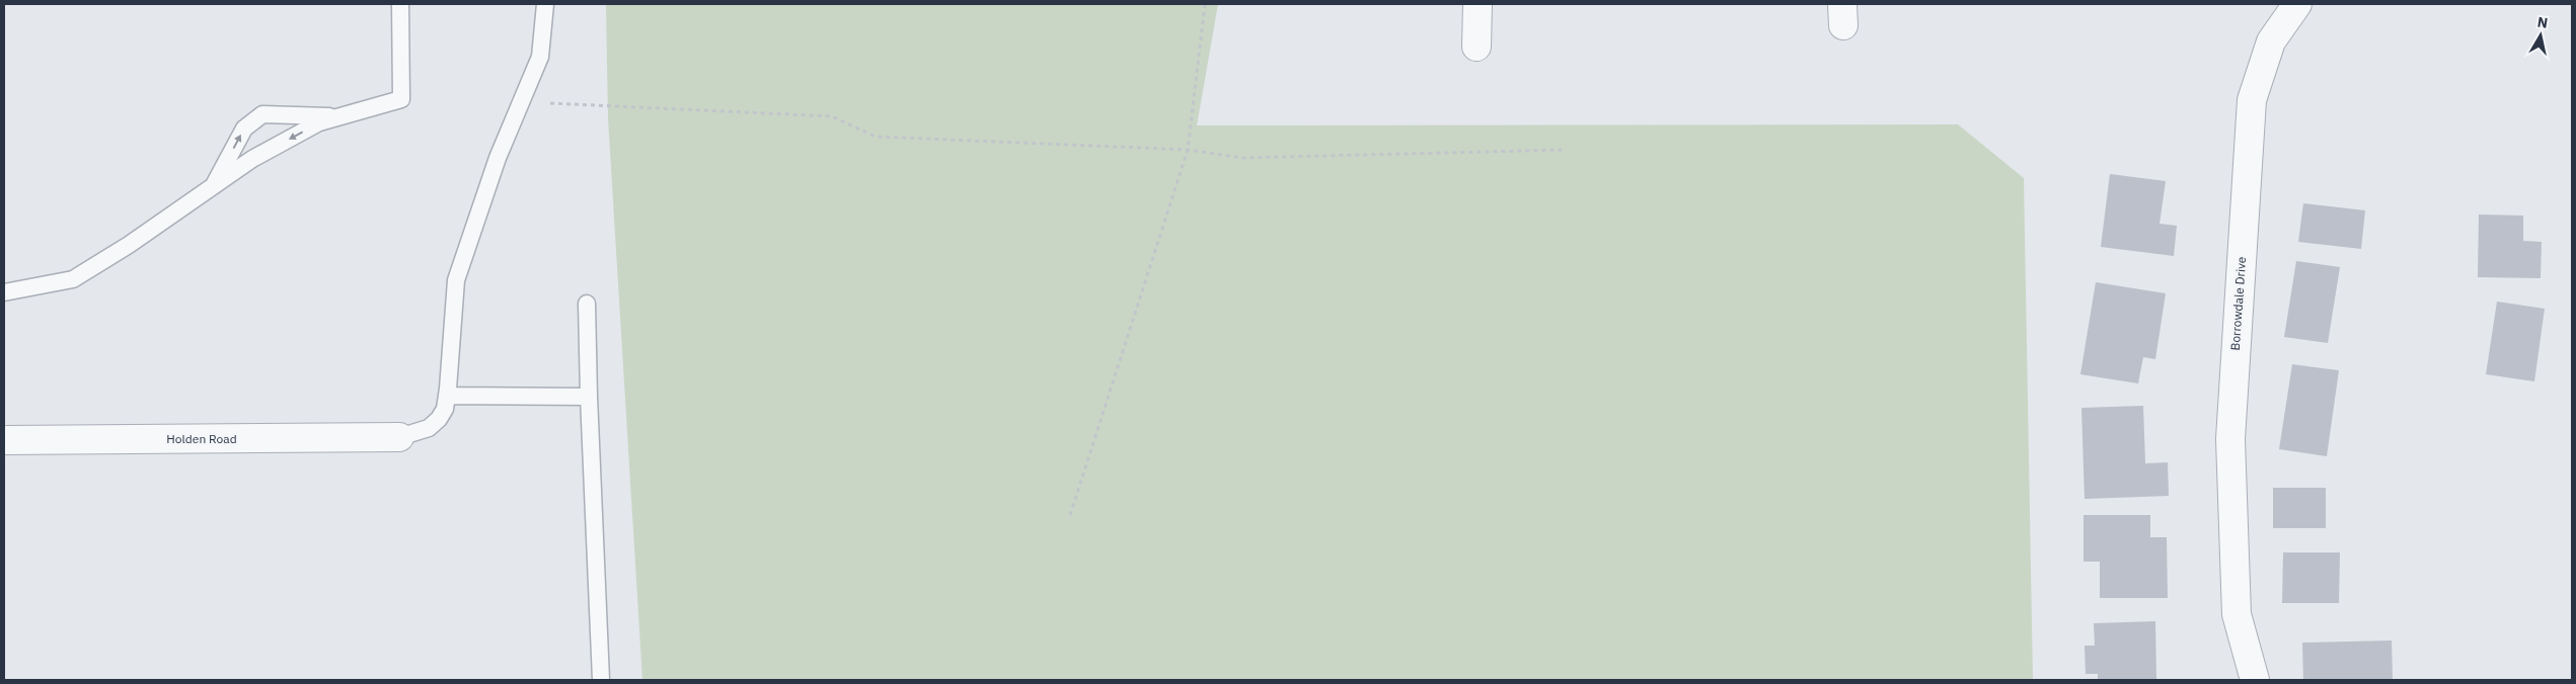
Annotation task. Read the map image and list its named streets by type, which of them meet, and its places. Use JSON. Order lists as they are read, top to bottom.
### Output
{
  "streets": {
    "street": ["Borrowdale Drive", "Holden Road"]
  },
  "north": "top"
}
